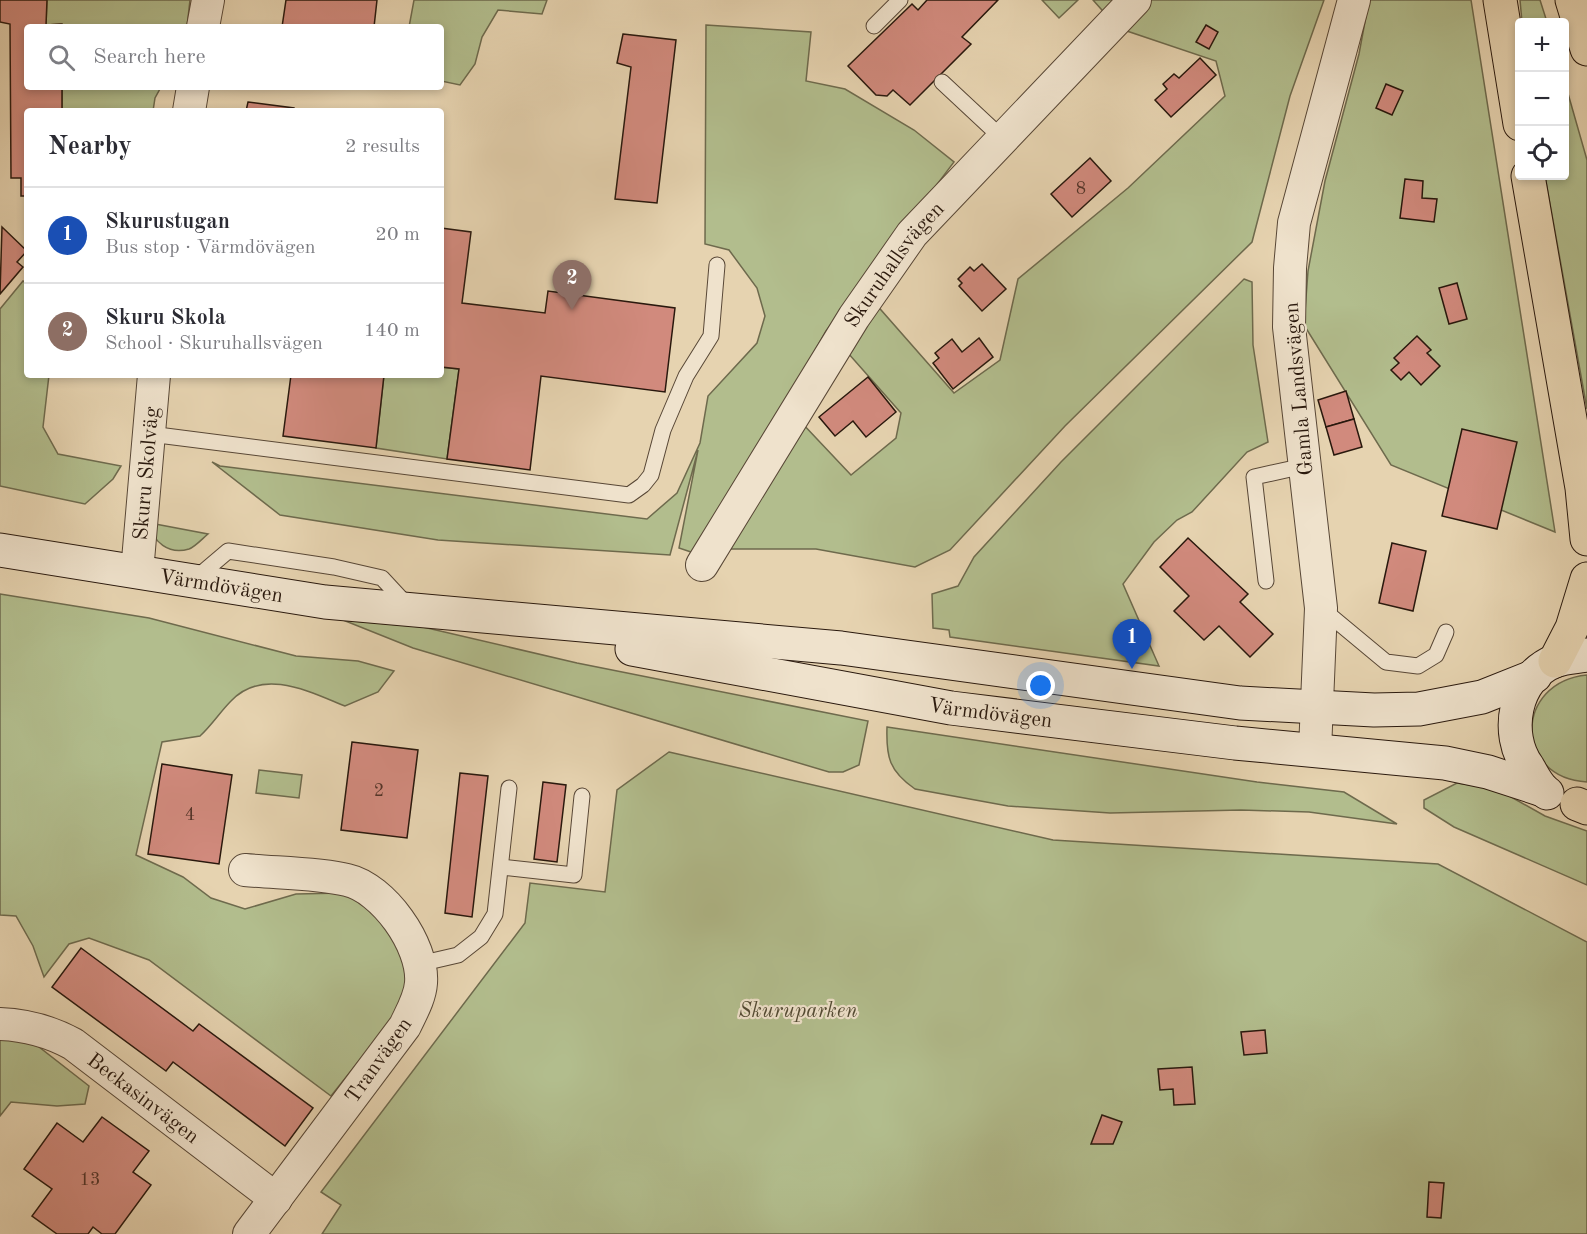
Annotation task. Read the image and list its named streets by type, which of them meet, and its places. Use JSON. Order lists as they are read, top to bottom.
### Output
{
  "streets": {
    "main road": ["Värmdövägen"],
    "street": [
      "Skuruhallsvägen",
      "Gamla Landsvägen",
      "Skuru Skolväg",
      "Tranvägen",
      "Beckasinvägen"
    ]
  },
  "crossings": [
    ["Gamla Landsvägen", "Värmdövägen"],
    ["Skuru Skolväg", "Värmdövägen"],
    ["Tranvägen", "Beckasinvägen"]
  ],
  "parks": ["Skuruparken"],
  "house_numbers": [
    "8",
    "2",
    "4",
    "13"
  ],
  "page": {
    "map_buttons": ["+", "−"],
    "search": "Search here",
    "heading": ["Nearby", "2 results"],
    "list": [
      {
        "mark": "1",
        "name": "Skurustugan",
        "note": "Bus stop · Värmdövägen",
        "value": "20 m"
      },
      {
        "mark": "2",
        "name": "Skuru Skola",
        "note": "School · Skuruhallsvägen",
        "value": "140 m"
      }
    ],
    "pins": ["2", "1"]
  }
}
